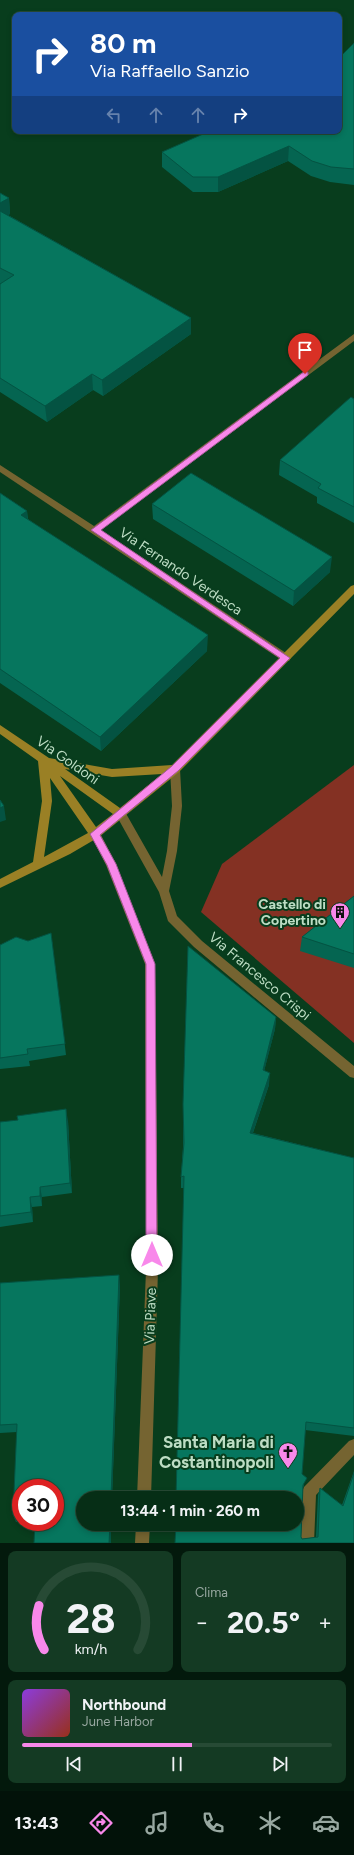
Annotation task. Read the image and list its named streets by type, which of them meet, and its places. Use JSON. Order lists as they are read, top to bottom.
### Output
{
  "streets": {
    "street": [
      "Via Fernando Verdesca",
      "Via Goldoni",
      "Via Francesco Crispi",
      "Via Piave"
    ]
  },
  "crossings": [
    ["Via Goldoni", "Via Francesco Crispi"]
  ],
  "places": {
    "building": ["Castello di Copertino"],
    "church": ["Santa Maria di Costantinopoli"]
  },
  "page": {
    "turn": ["80 m", "Via Raffaello Sanzio"],
    "limit": "30",
    "trip": "13:44 · 1 min · 260 m",
    "tile": "Clima",
    "heat": ["−", "20.5°", "+"],
    "song": ["Northbound", "June Harbor"],
    "tabs": "13:43",
    "gauge": ["28", "km/h"]
  }
}
